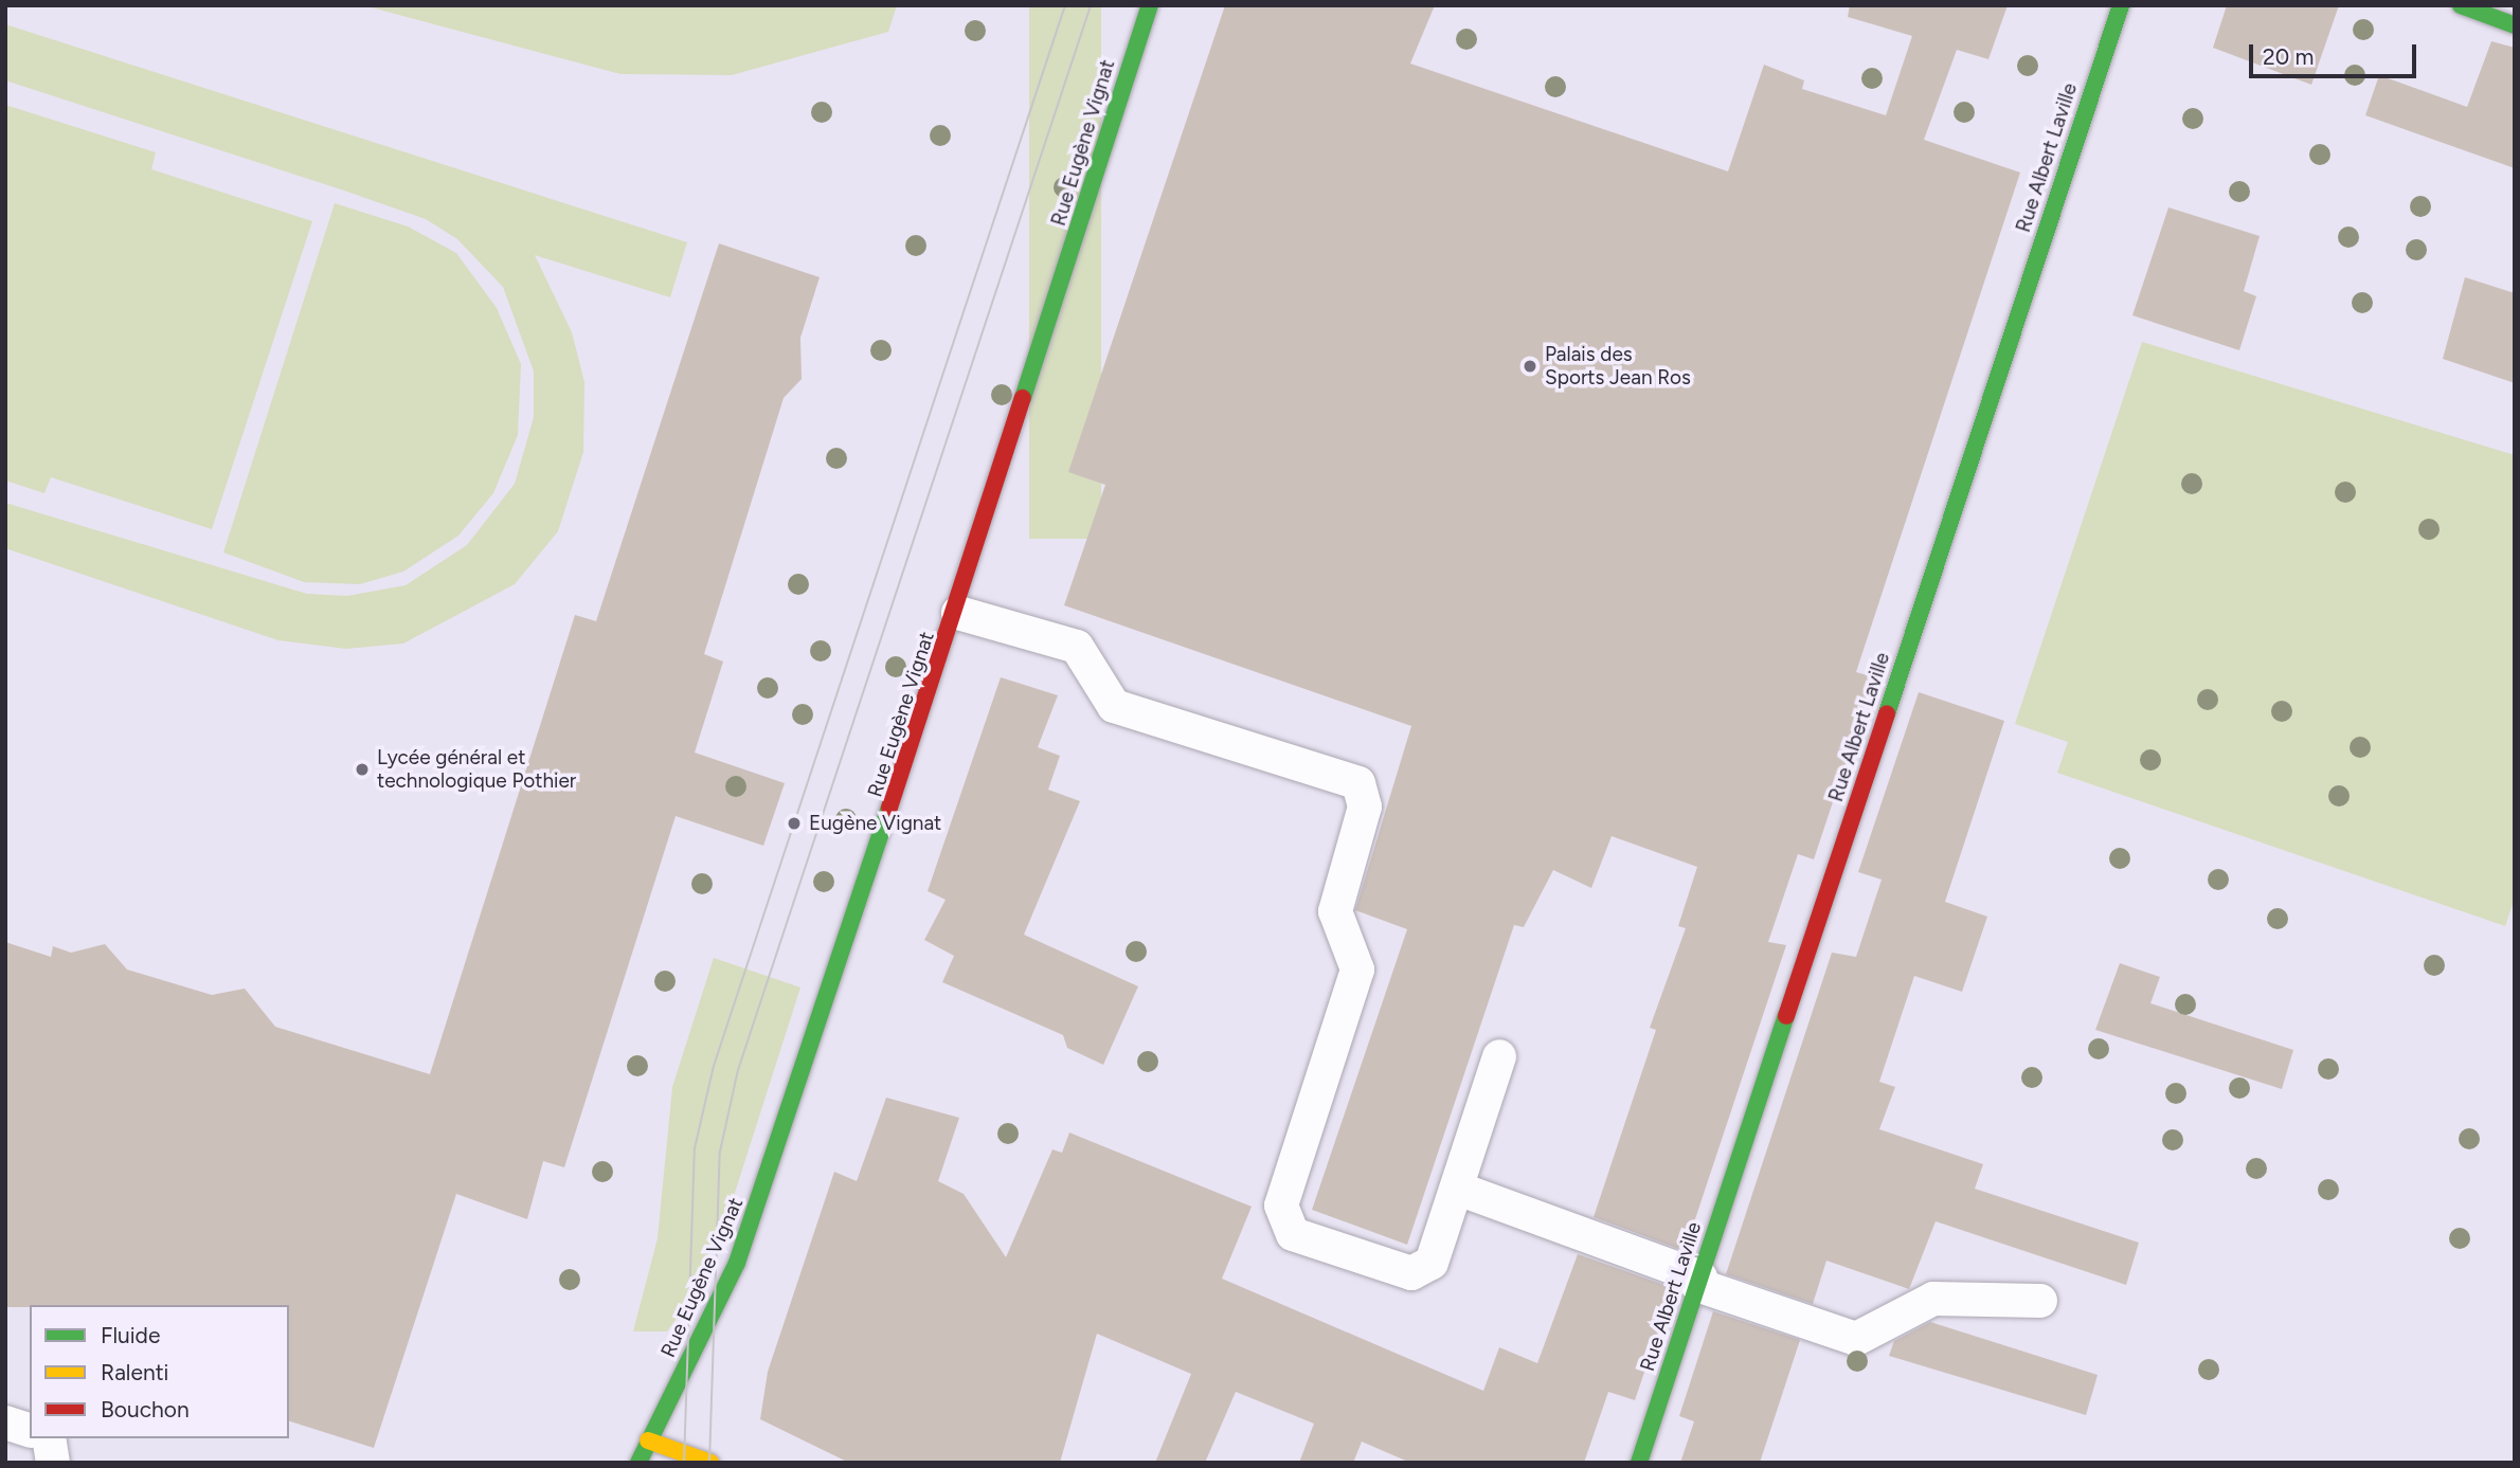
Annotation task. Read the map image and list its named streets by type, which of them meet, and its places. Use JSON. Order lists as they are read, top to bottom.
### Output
{
  "streets": {
    "street": ["Rue Eugène Vignat", "Rue Albert Laville"]
  },
  "places": ["Palais des Sports Jean Ros", "Lycée général et technologique Pothier", "Eugène Vignat"],
  "legend": ["Fluide", "Ralenti", "Bouchon"],
  "scale_bar": "20 m"
}
